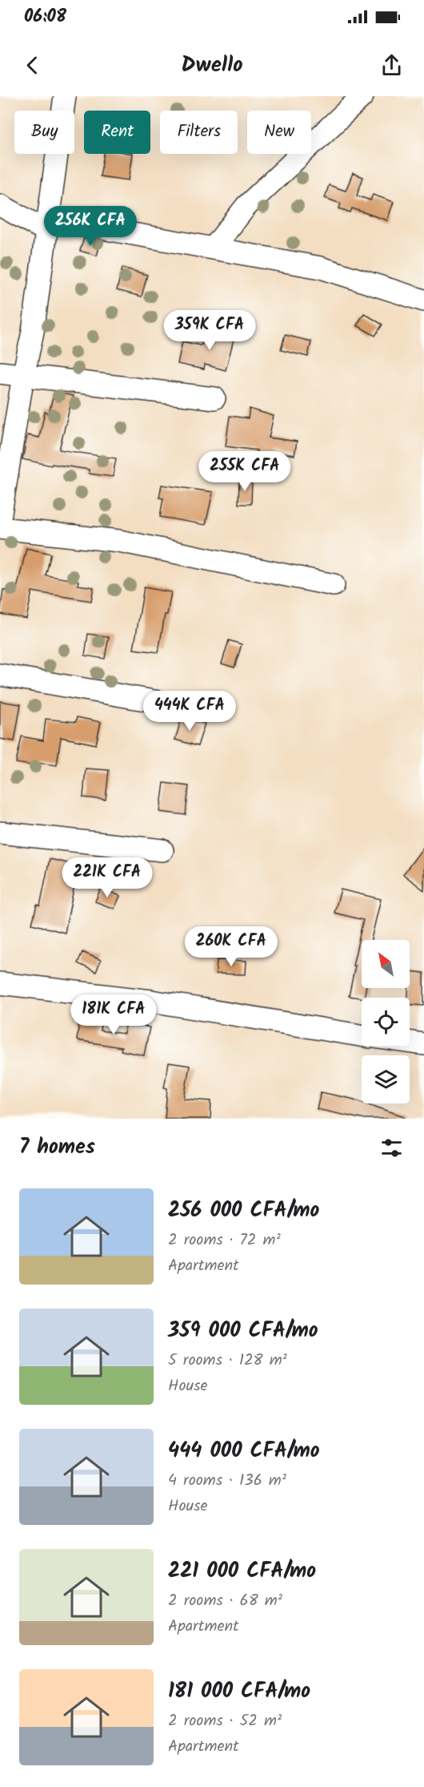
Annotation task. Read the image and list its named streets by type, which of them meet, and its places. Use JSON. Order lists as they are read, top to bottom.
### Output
{
  "north": "top left",
  "page": {
    "status": "06:08",
    "header": "Dwello",
    "chip": [
      "Buy",
      "Rent",
      "Filters",
      "New"
    ],
    "price": [
      "256K CFA",
      "359K CFA",
      "255K CFA",
      "444K CFA",
      "221K CFA",
      "260K CFA",
      "181K CFA"
    ],
    "heading": "7 homes",
    "list": [
      {
        "name": "256 000 CFA/mo",
        "note": "2 rooms · 72 m² · Apartment"
      },
      {
        "name": "359 000 CFA/mo",
        "note": "5 rooms · 128 m² · House"
      },
      {
        "name": "444 000 CFA/mo",
        "note": "4 rooms · 136 m² · House"
      },
      {
        "name": "221 000 CFA/mo",
        "note": "2 rooms · 68 m² · Apartment"
      },
      {
        "name": "181 000 CFA/mo",
        "note": "2 rooms · 52 m² · Apartment"
      }
    ]
  }
}
